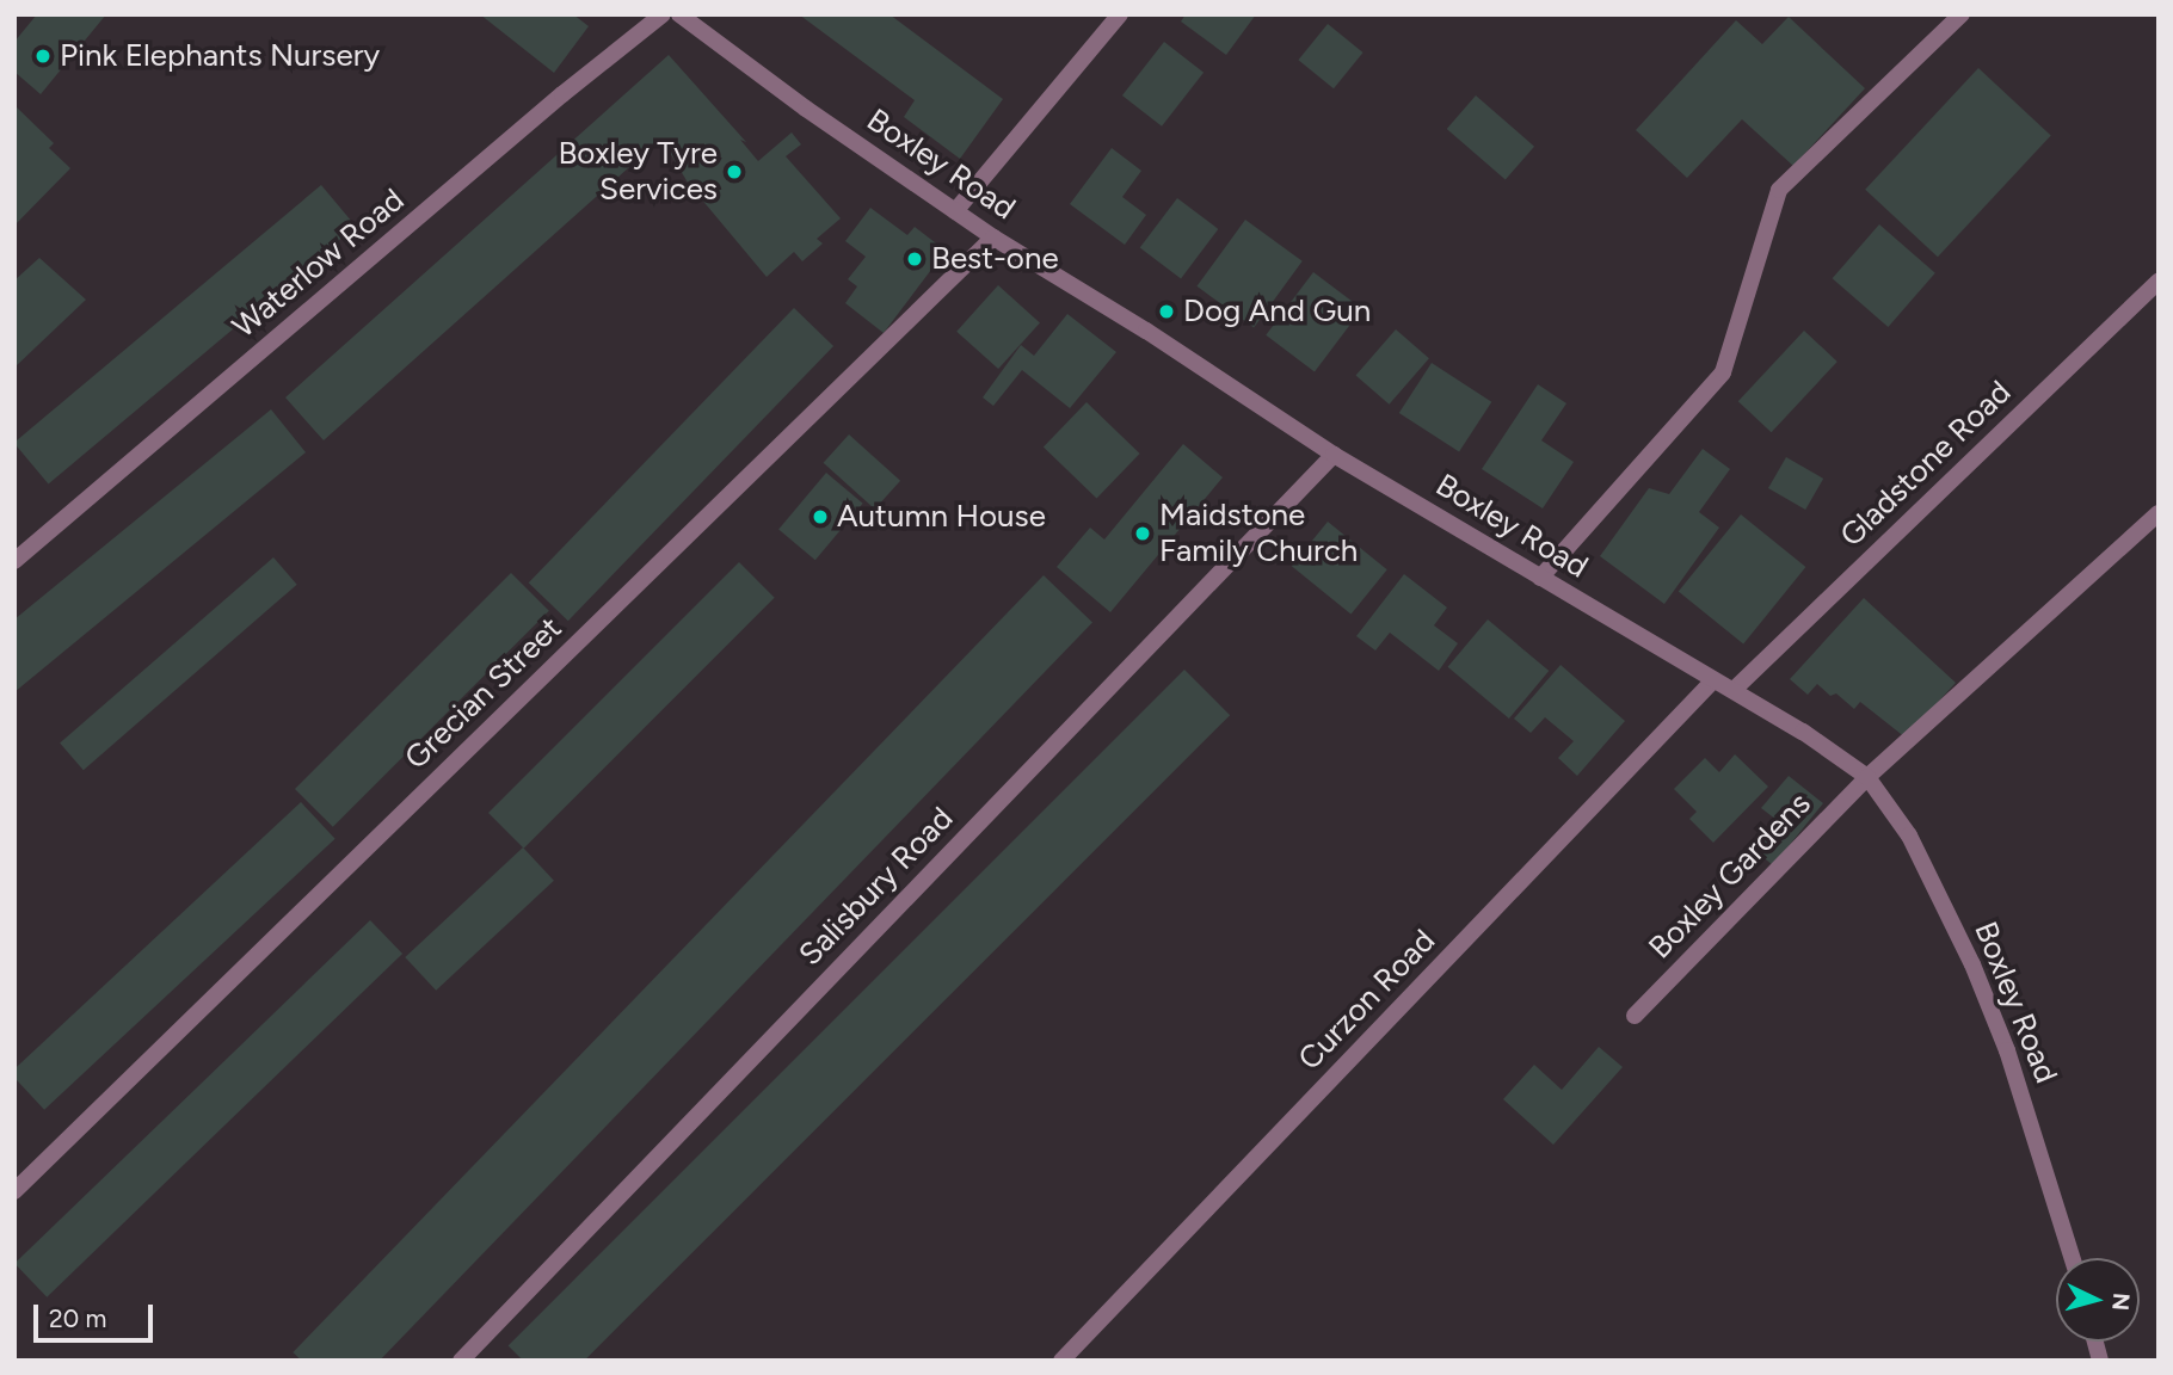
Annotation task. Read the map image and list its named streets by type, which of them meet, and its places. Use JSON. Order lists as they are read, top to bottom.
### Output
{
  "streets": {
    "street": [
      "Boxley Road",
      "Waterlow Road",
      "Gladstone Road",
      "Grecian Street",
      "Boxley Gardens",
      "Salisbury Road",
      "Curzon Road"
    ]
  },
  "crossings": [
    ["Boxley Road", "Gladstone Road"],
    ["Boxley Road", "Grecian Street"],
    ["Boxley Road", "Boxley Gardens"],
    ["Boxley Road", "Salisbury Road"],
    ["Boxley Road", "Curzon Road"]
  ],
  "places": [
    "Pink Elephants Nursery",
    "Boxley Tyre Services",
    "Best-one",
    "Dog And Gun",
    "Autumn House",
    "Maidstone Family Church"
  ],
  "scale_bar": "20 m",
  "north": "right"
}
